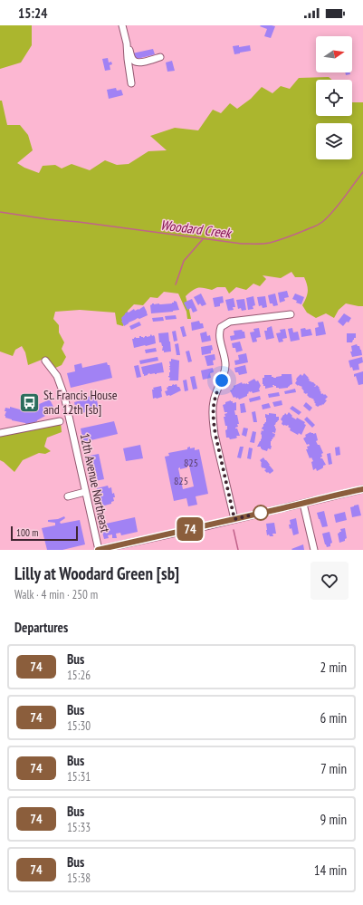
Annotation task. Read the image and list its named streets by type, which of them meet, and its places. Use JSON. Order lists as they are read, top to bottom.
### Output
{
  "streets": {
    "street": ["12th Avenue Northeast"]
  },
  "water": ["Woodard Creek"],
  "places": {
    "bus stop": ["St. Francis House and 12th [sb]"]
  },
  "lines": ["bus line 74"],
  "house_numbers": ["825", "825"],
  "scale_bar": "100 m",
  "north": "right",
  "page": {
    "status": "15:24",
    "on_map": "74",
    "scale": "100 m",
    "heading": [
      ["Lilly at Woodard Green [sb]", "Walk · 4 min · 250 m"],
      "Departures"
    ],
    "list": [
      {
        "mark": "74",
        "name": "Bus",
        "note": "15:26",
        "value": "2 min"
      },
      {
        "mark": "74",
        "name": "Bus",
        "note": "15:30",
        "value": "6 min"
      },
      {
        "mark": "74",
        "name": "Bus",
        "note": "15:31",
        "value": "7 min"
      },
      {
        "mark": "74",
        "name": "Bus",
        "note": "15:33",
        "value": "9 min"
      },
      {
        "mark": "74",
        "name": "Bus",
        "note": "15:38",
        "value": "14 min"
      }
    ]
  }
}
